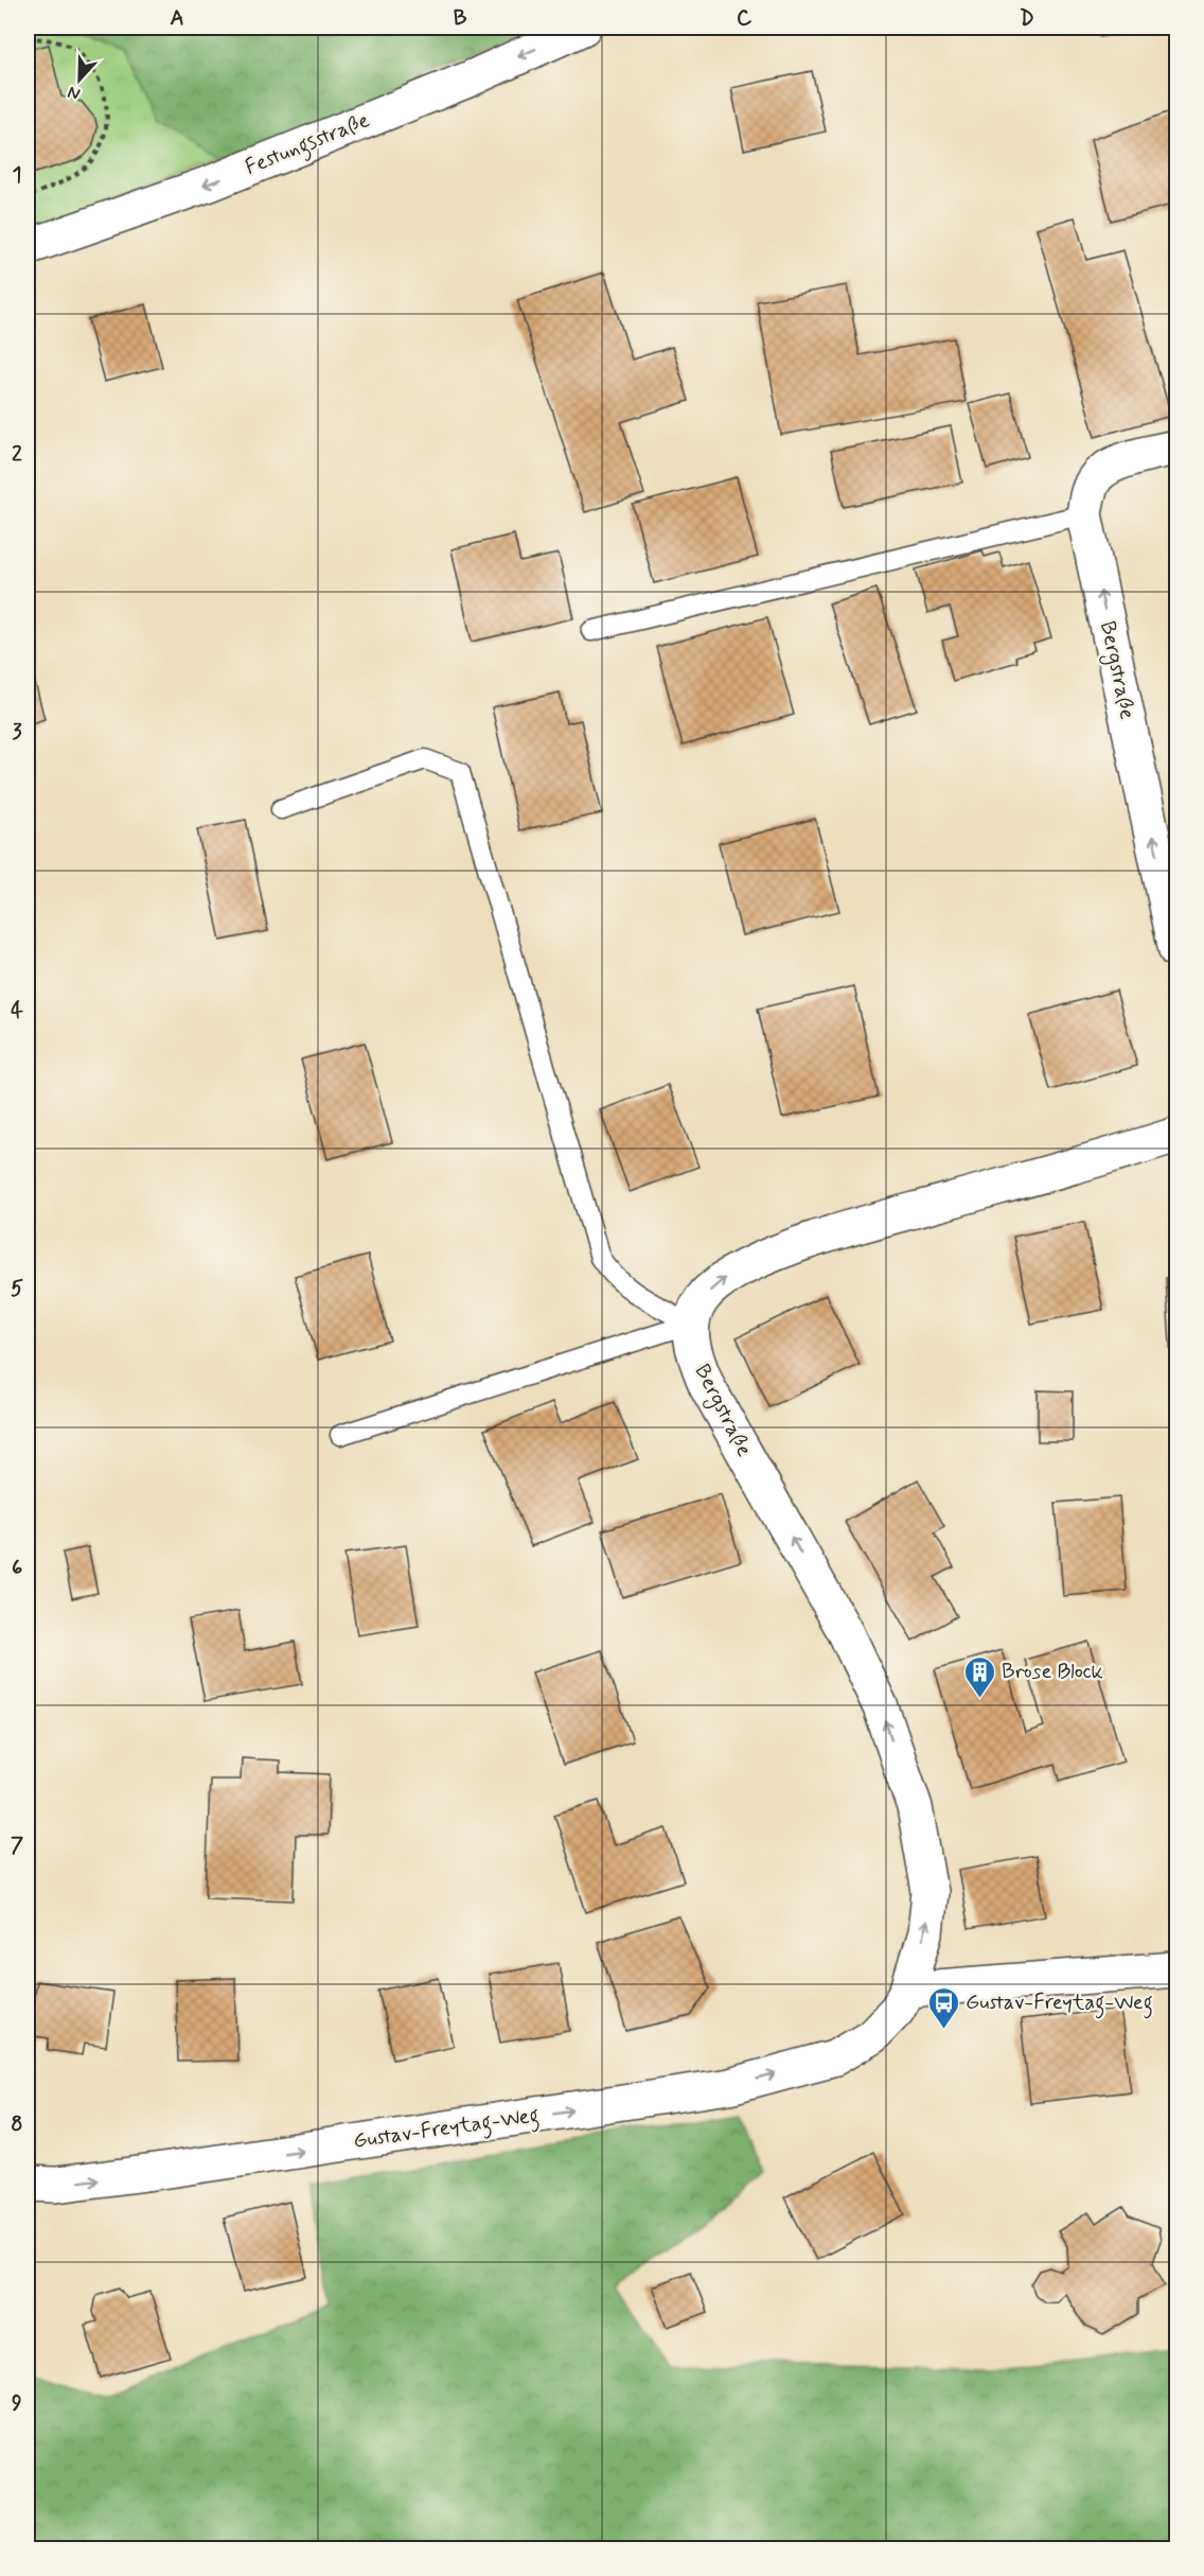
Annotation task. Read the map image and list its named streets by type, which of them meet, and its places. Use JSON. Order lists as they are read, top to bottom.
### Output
{
  "streets": {
    "street": ["Festungsstraße", "Bergstraße", "Gustav-Freytag-Weg"]
  },
  "crossings": [
    ["Bergstraße", "Gustav-Freytag-Weg"]
  ],
  "one_way": ["Festungsstraße", "Bergstraße", "Gustav-Freytag-Weg"],
  "places": {
    "building": ["Brose Block"],
    "bus stop": ["Gustav-Freytag-Weg"]
  },
  "north": "bottom",
  "grid": {
    "columns": [
      "A",
      "B",
      "C",
      "D"
    ],
    "rows": [
      "1",
      "2",
      "3",
      "4",
      "5",
      "6",
      "7",
      "8",
      "9"
    ]
  }
}
